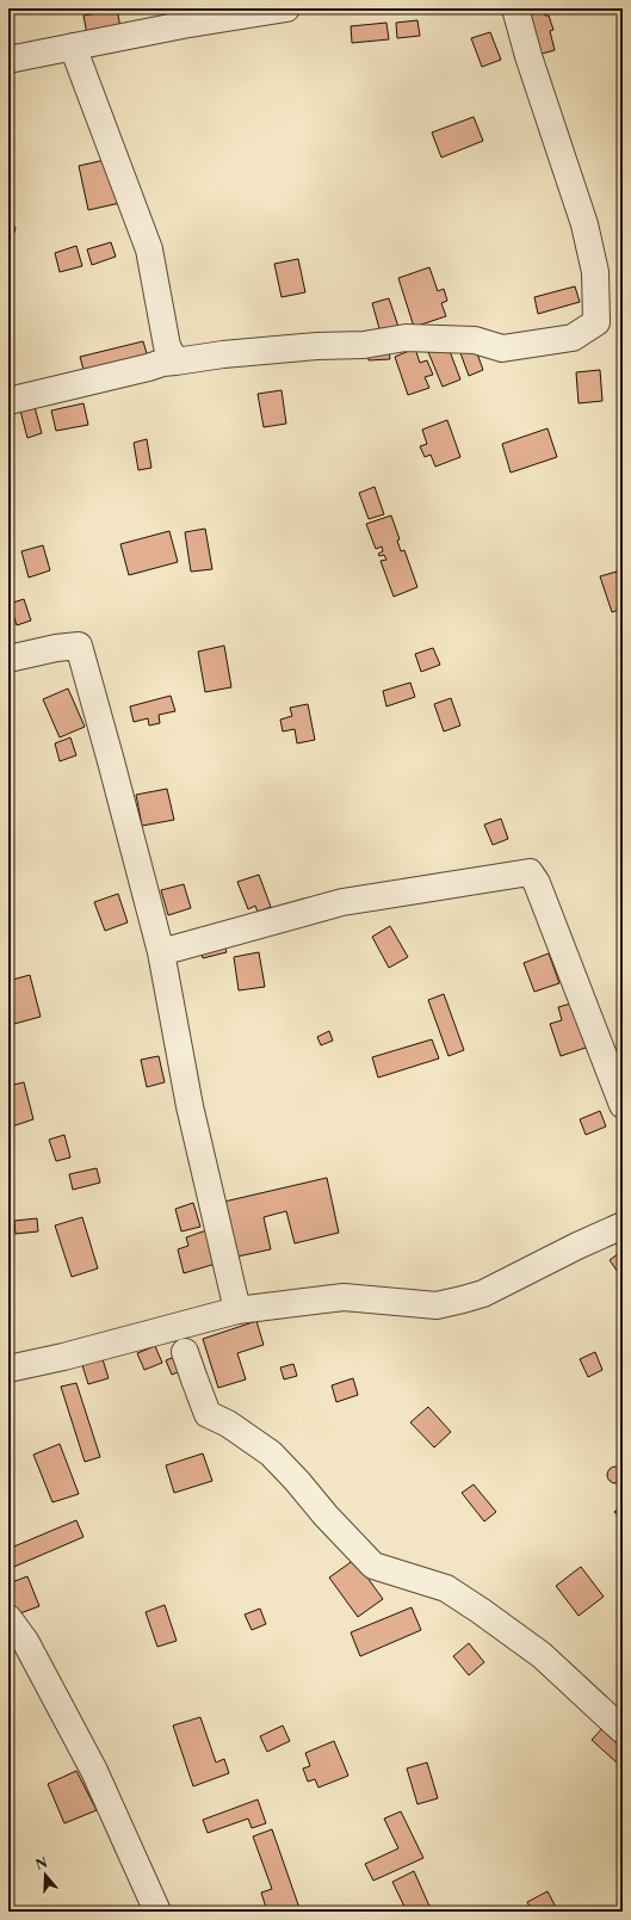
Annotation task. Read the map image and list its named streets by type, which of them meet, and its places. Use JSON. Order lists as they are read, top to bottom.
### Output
{
  "north": "top"
}
